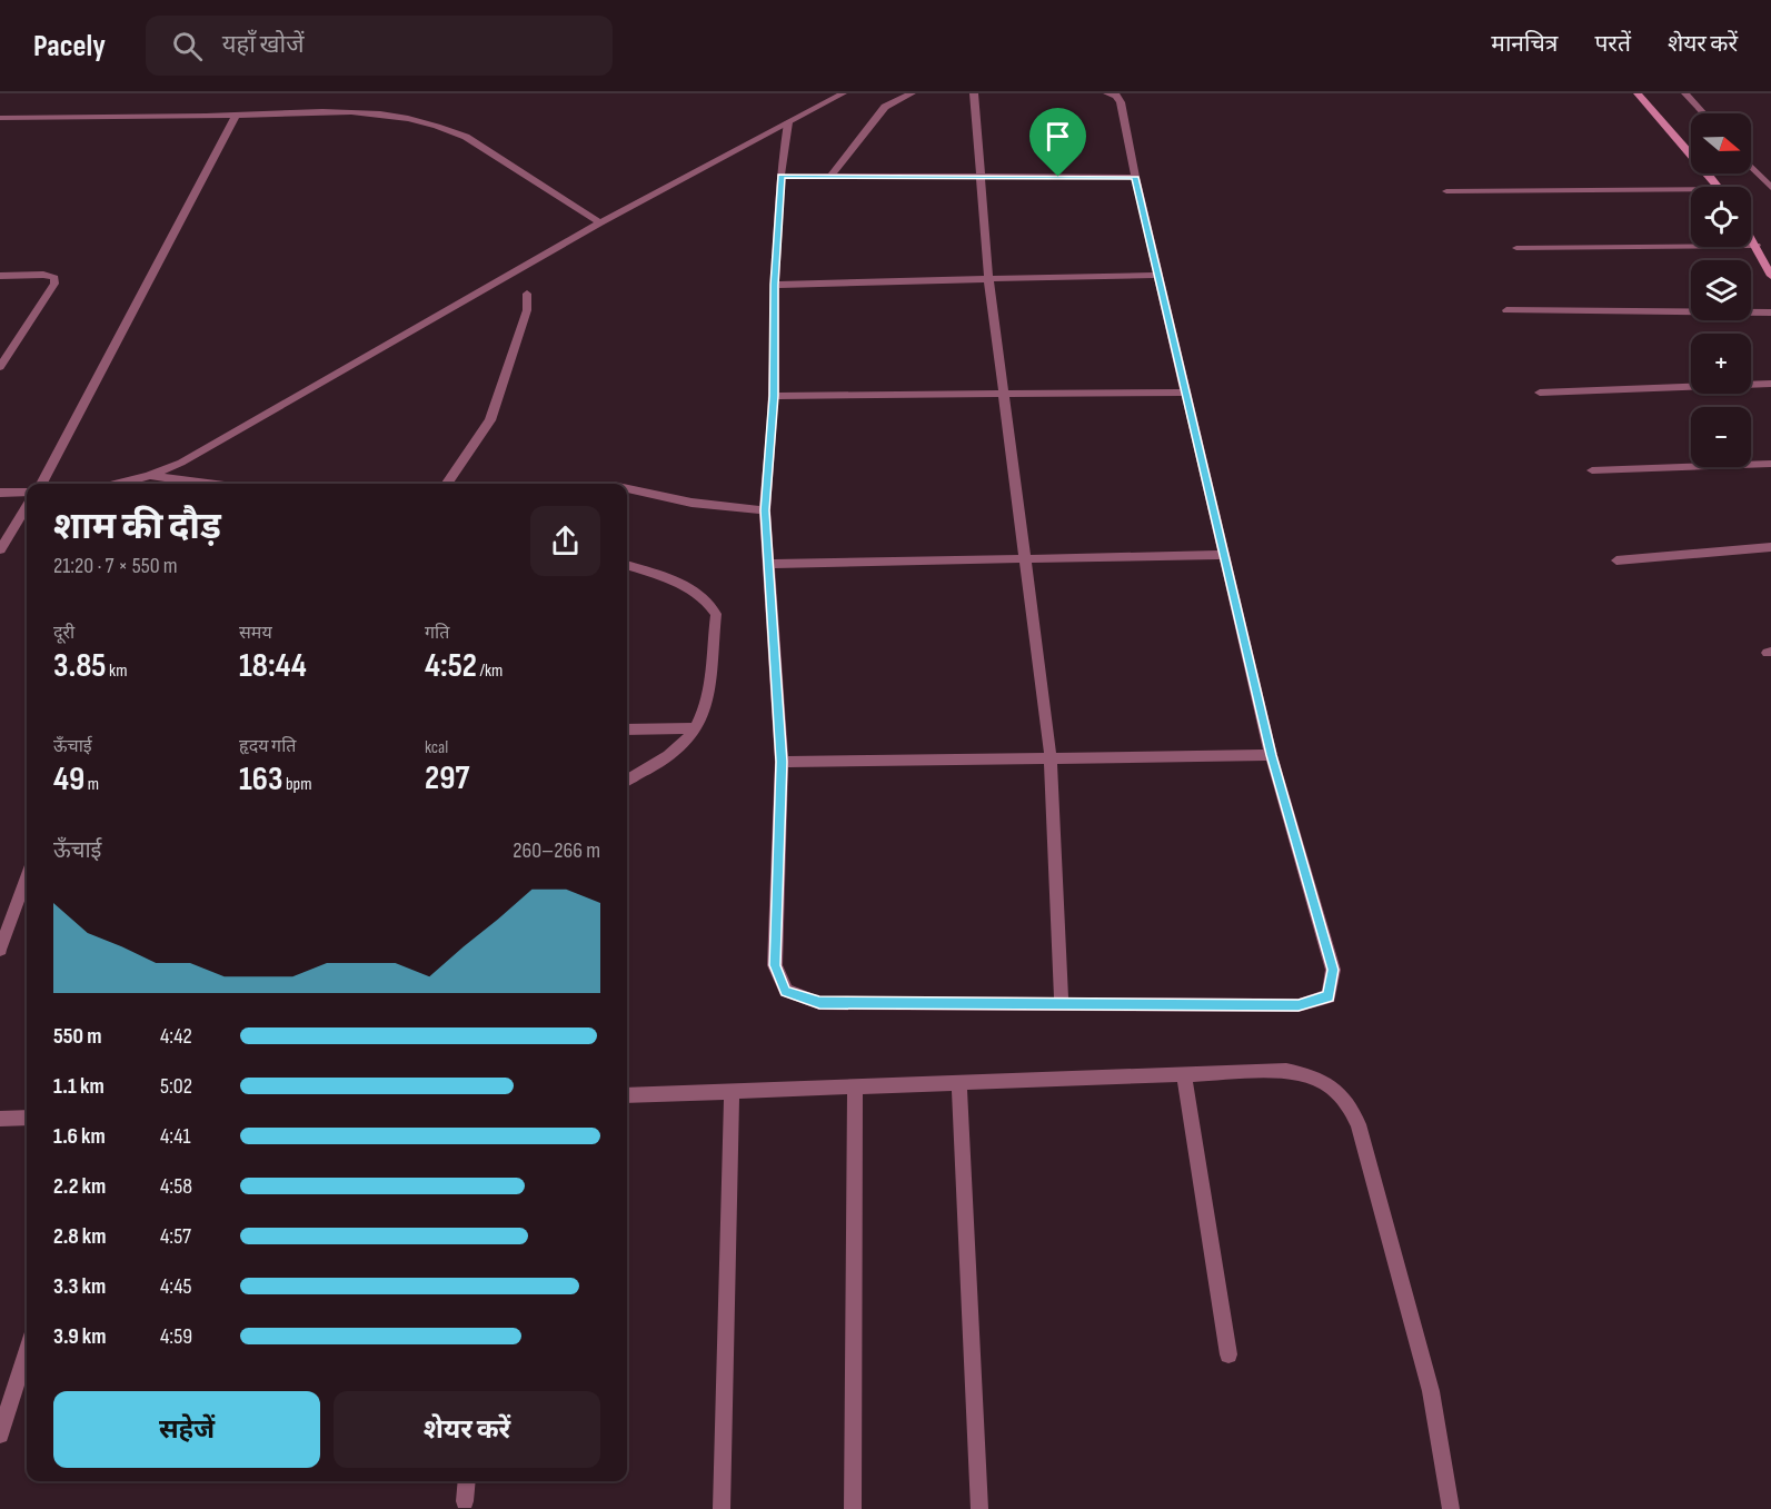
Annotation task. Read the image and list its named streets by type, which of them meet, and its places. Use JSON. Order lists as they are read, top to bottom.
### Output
{
  "north": "right",
  "page": {
    "header": "Pacely",
    "search": "यहाँ खोजें",
    "nav": ["मानचित्र", "परतें", "शेयर करें"],
    "map_buttons": ["+", "−"],
    "heading": ["शाम की दौड़", "21:20 · 7 × 550 m"],
    "stats": [
      ["दूरी", "3.85 km"],
      ["समय", "18:44"],
      ["गति", "4:52 /km"],
      ["ऊँचाई", "49 m"],
      ["हृदय गति", "163 bpm"],
      ["kcal", "297"]
    ],
    "chart": ["ऊँचाई", "260–266 m"],
    "list": [
      {
        "name": "550 m",
        "note": "4:42"
      },
      {
        "name": "1.1 km",
        "note": "5:02"
      },
      {
        "name": "1.6 km",
        "note": "4:41"
      },
      {
        "name": "2.2 km",
        "note": "4:58"
      },
      {
        "name": "2.8 km",
        "note": "4:57"
      },
      {
        "name": "3.3 km",
        "note": "4:45"
      },
      {
        "name": "3.9 km",
        "note": "4:59"
      }
    ],
    "buttons": ["सहेजें", "शेयर करें"]
  }
}
